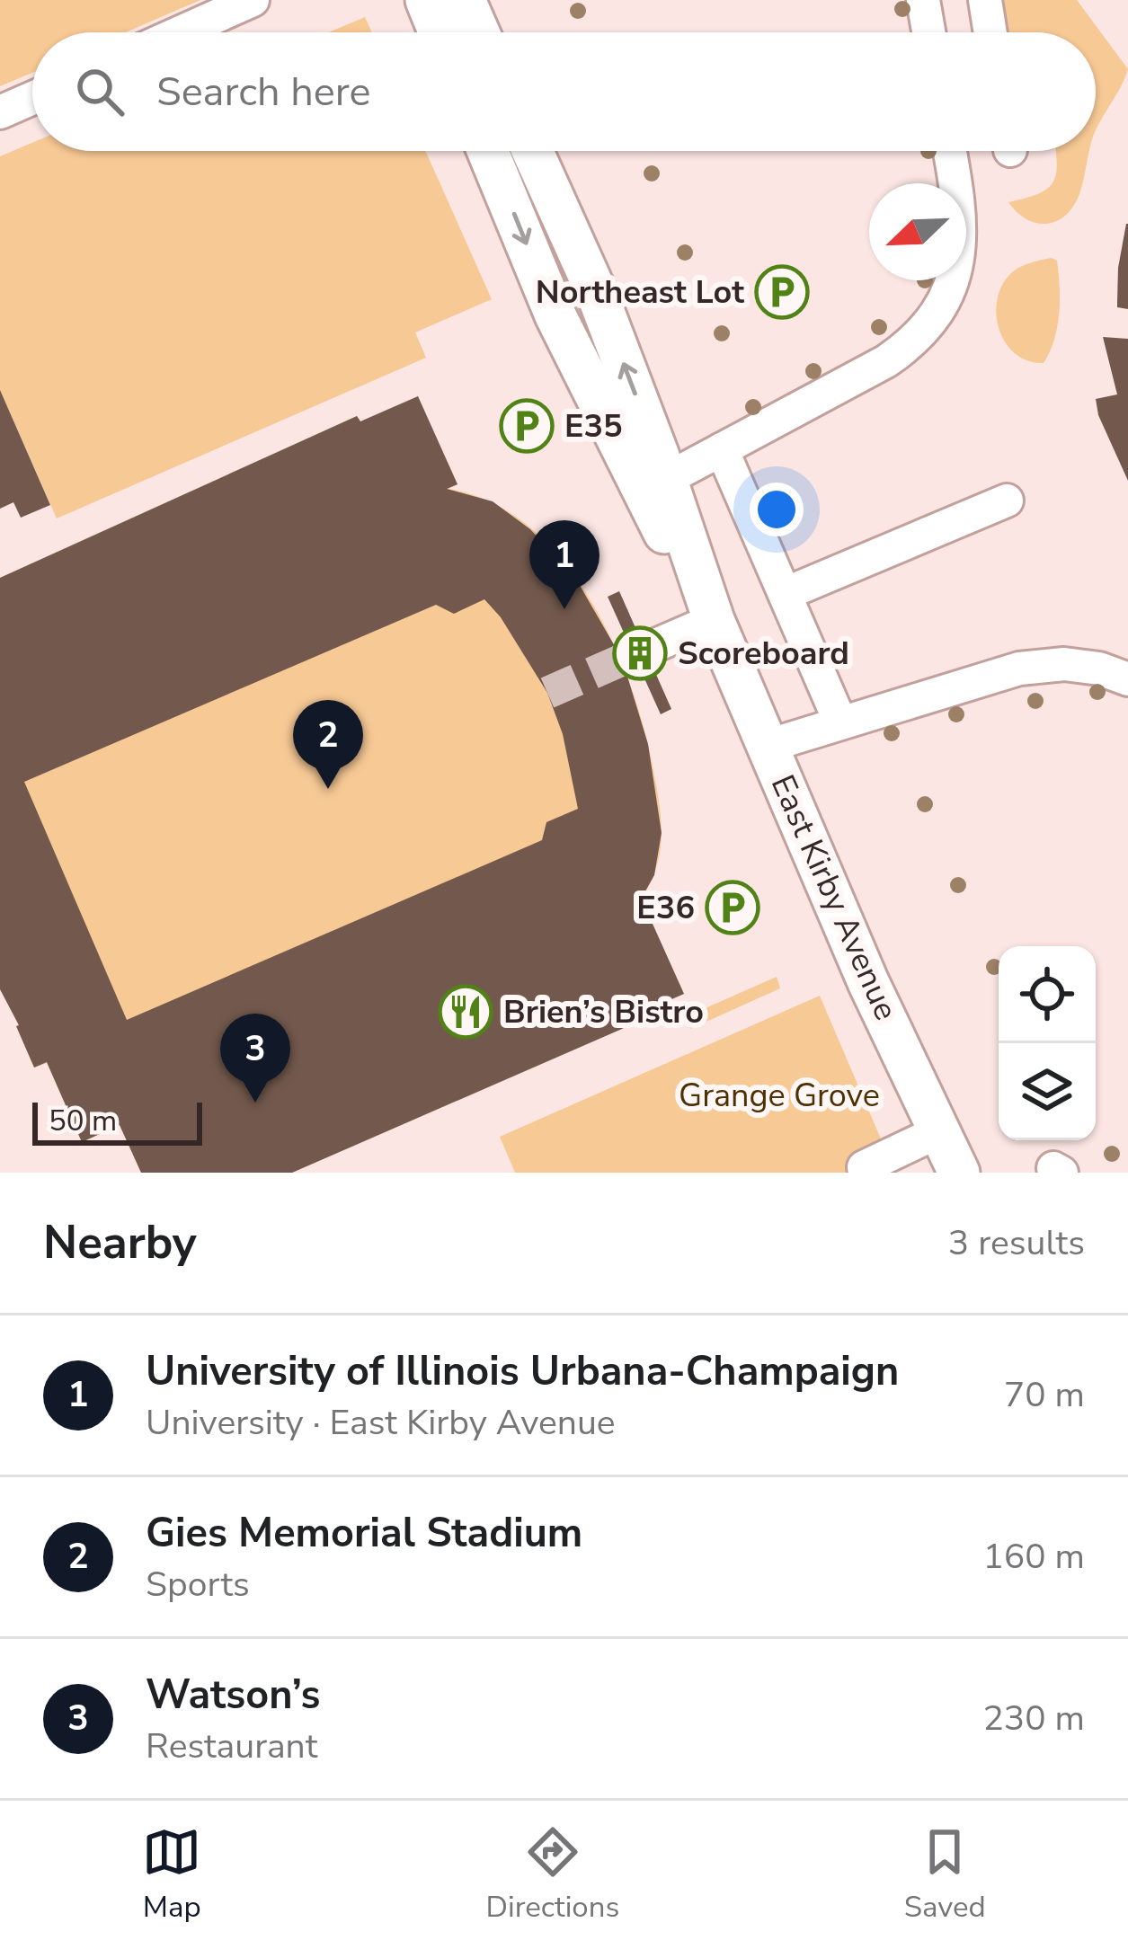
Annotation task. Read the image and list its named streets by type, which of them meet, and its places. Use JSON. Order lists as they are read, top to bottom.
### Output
{
  "streets": {
    "main road": ["East Kirby Avenue"]
  },
  "parks": ["Grange Grove"],
  "places": {
    "parking": ["Northeast Lot", "E35", "E36"],
    "building": ["Scoreboard"],
    "restaurant": ["Brien’s Bistro"]
  },
  "scale_bar": "50 m",
  "north": "bottom left",
  "page": {
    "search": "Search here",
    "pins": ["1", "2", "3"],
    "scale": "50 m",
    "heading": ["Nearby", "3 results"],
    "list": [
      {
        "mark": "1",
        "name": "University of Illinois Urbana-Champaign",
        "note": "University · East Kirby Avenue",
        "value": "70 m"
      },
      {
        "mark": "2",
        "name": "Gies Memorial Stadium",
        "note": "Sports",
        "value": "160 m"
      },
      {
        "mark": "3",
        "name": "Watson’s",
        "note": "Restaurant",
        "value": "230 m"
      }
    ],
    "nav": ["Map", "Directions", "Saved"]
  }
}
